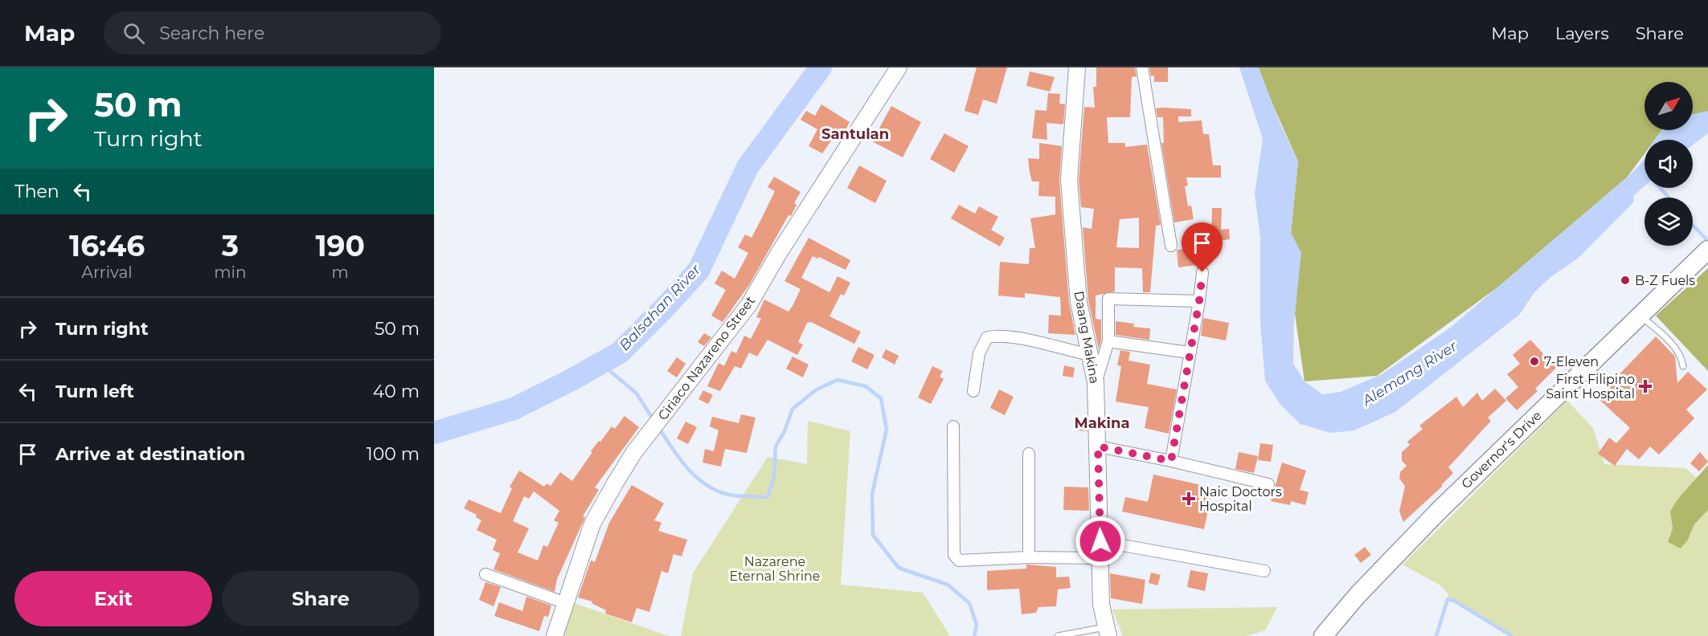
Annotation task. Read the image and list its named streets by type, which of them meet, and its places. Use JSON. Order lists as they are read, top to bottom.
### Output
{
  "streets": {
    "main road": ["Daang Makina", "Ciriaco Nazareno Street", "Governor's Drive"]
  },
  "districts": ["Santulan", "Makina"],
  "water": ["Balsahan River", "Alemang River"],
  "parks": ["Nazarene Eternal Shrine"],
  "places": {
    "other": ["B-Z Fuels", "7-Eleven"],
    "health": ["First Filipino Saint Hospital", "Naic Doctors Hospital"]
  },
  "north": "top right",
  "page": {
    "header": "Map",
    "search": "Search here",
    "nav": ["Map", "Layers", "Share"],
    "turn": ["50 m", "Turn right"],
    "then": "Then",
    "eta": [
      "16:46",
      "Arrival",
      "3",
      "min",
      "190",
      "m"
    ],
    "list": [
      {
        "name": "Turn right",
        "value": "50 m"
      },
      {
        "name": "Turn left",
        "value": "40 m"
      },
      {
        "name": "Arrive at destination",
        "value": "100 m"
      }
    ],
    "buttons": ["Exit", "Share"]
  }
}
